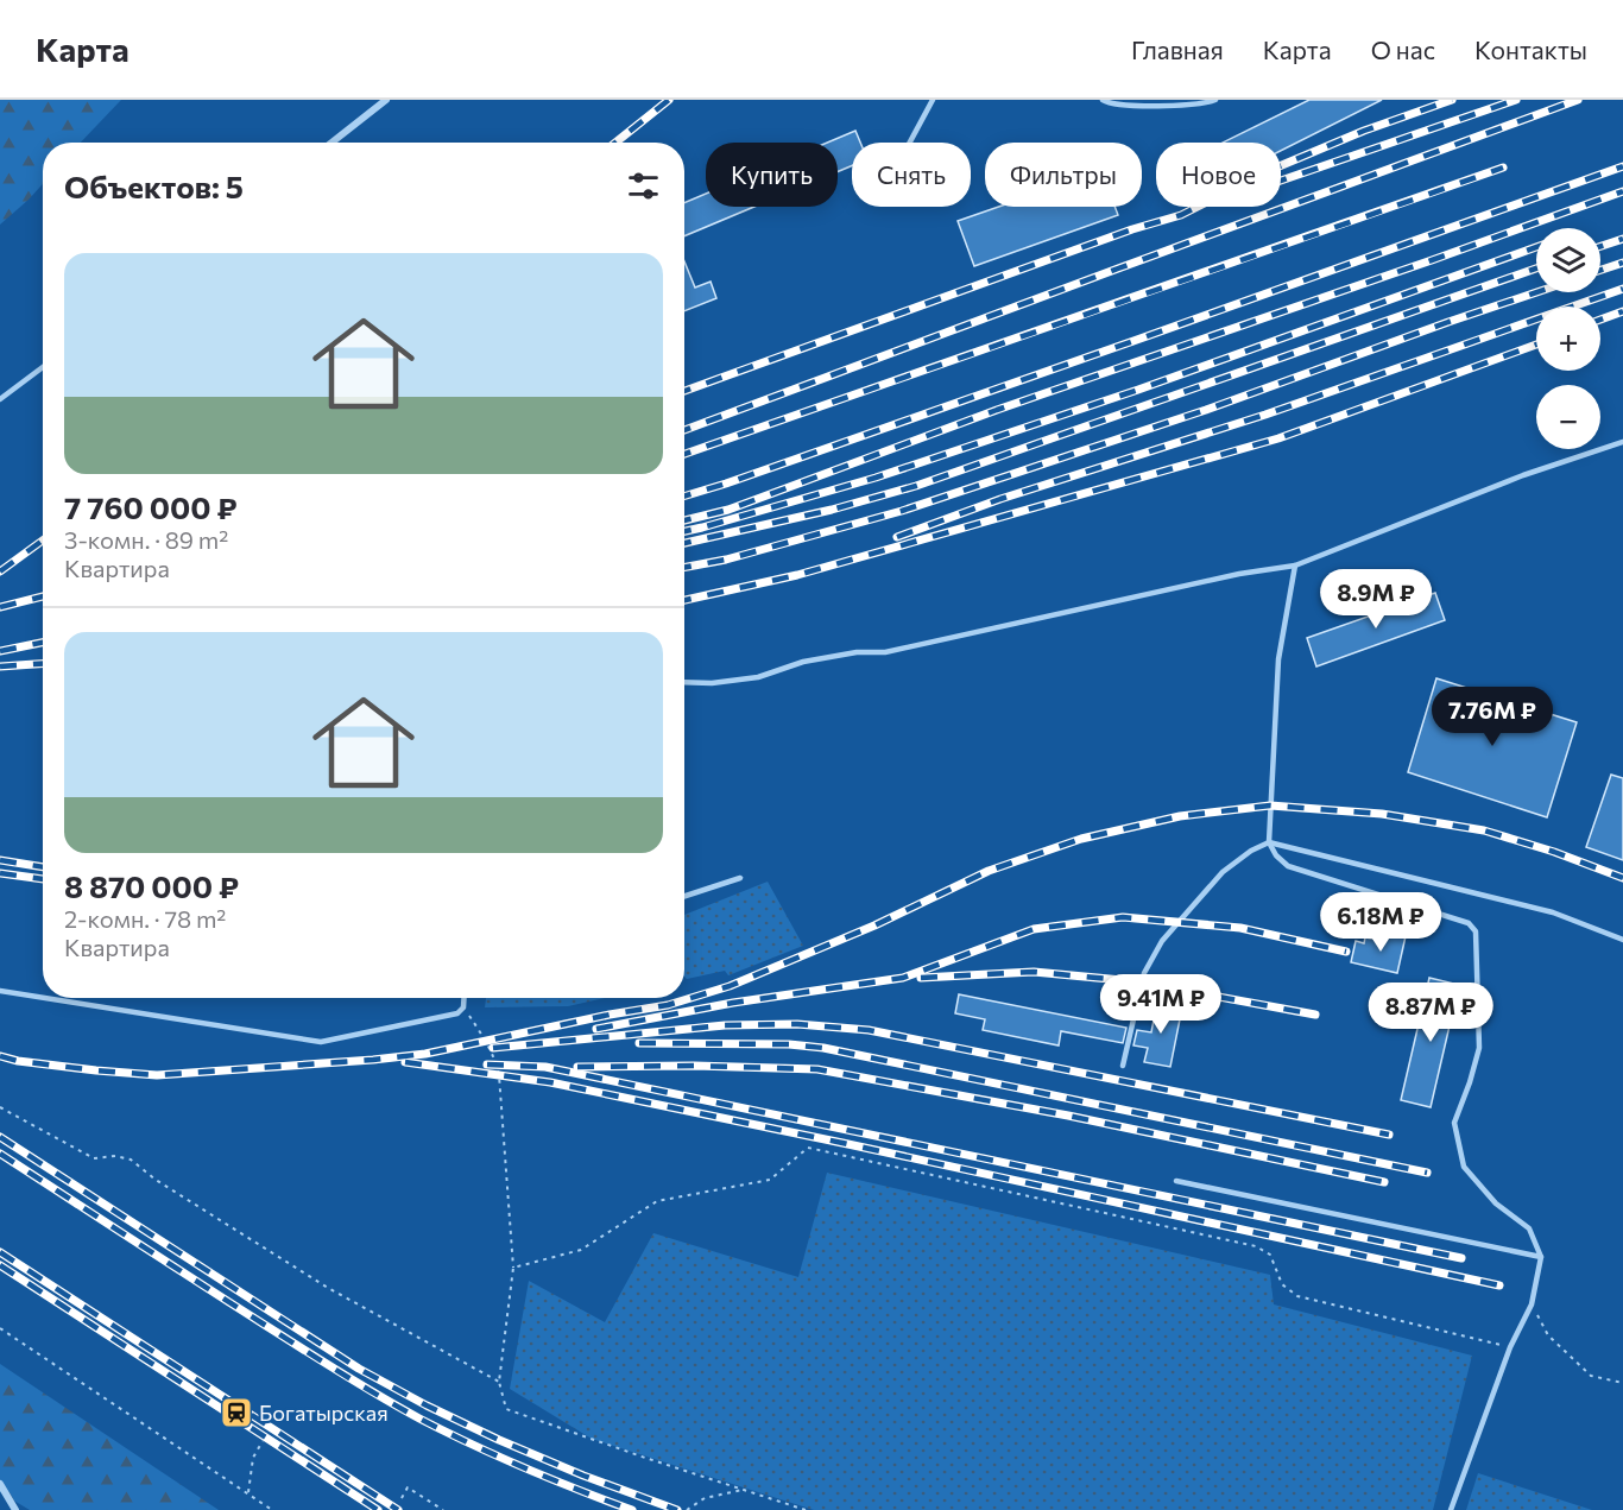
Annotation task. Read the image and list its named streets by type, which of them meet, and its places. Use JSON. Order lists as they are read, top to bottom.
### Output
{
  "places": {
    "station": ["Богатырская"]
  },
  "page": {
    "header": "Карта",
    "nav": [
      "Главная",
      "Карта",
      "О нас",
      "Контакты"
    ],
    "chip": [
      "Купить",
      "Снять",
      "Фильтры",
      "Новое"
    ],
    "heading": "Объектов: 5",
    "map_buttons": ["+", "−"],
    "list": [
      {
        "name": "7 760 000 ₽",
        "note": "3-комн. · 89 m² · Квартира"
      },
      {
        "name": "8 870 000 ₽",
        "note": "2-комн. · 78 m² · Квартира"
      }
    ],
    "price": [
      "8.9M ₽",
      "7.76M ₽",
      "6.18M ₽",
      "9.41M ₽",
      "8.87M ₽"
    ]
  }
}
